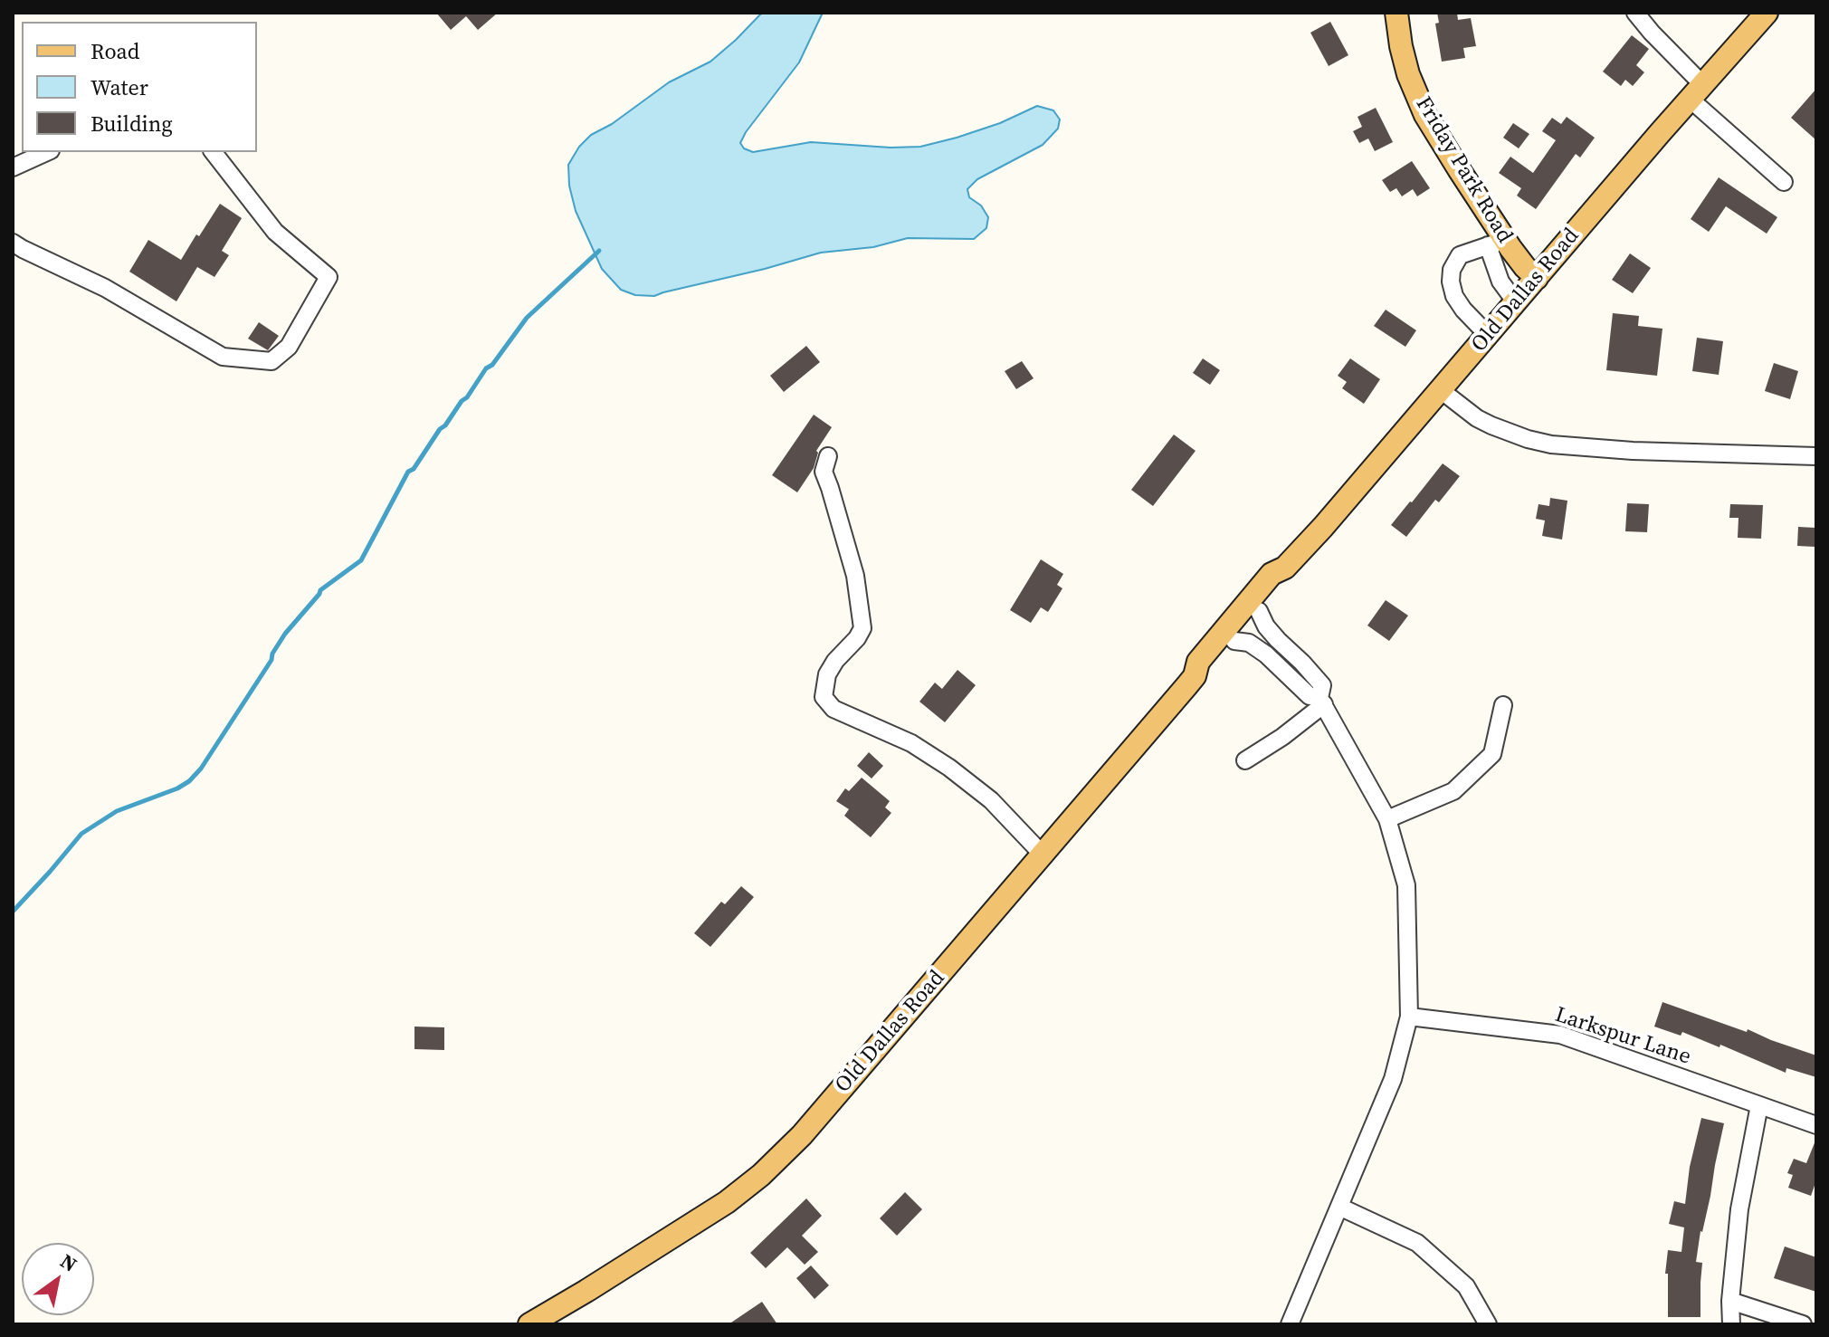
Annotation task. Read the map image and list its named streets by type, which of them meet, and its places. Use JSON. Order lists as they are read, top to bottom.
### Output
{
  "streets": {
    "main road": ["Friday Park Road", "Old Dallas Road"],
    "street": ["Larkspur Lane"]
  },
  "crossings": [
    ["Friday Park Road", "Old Dallas Road"]
  ],
  "legend": ["Road", "Water", "Building"],
  "north": "top right"
}
